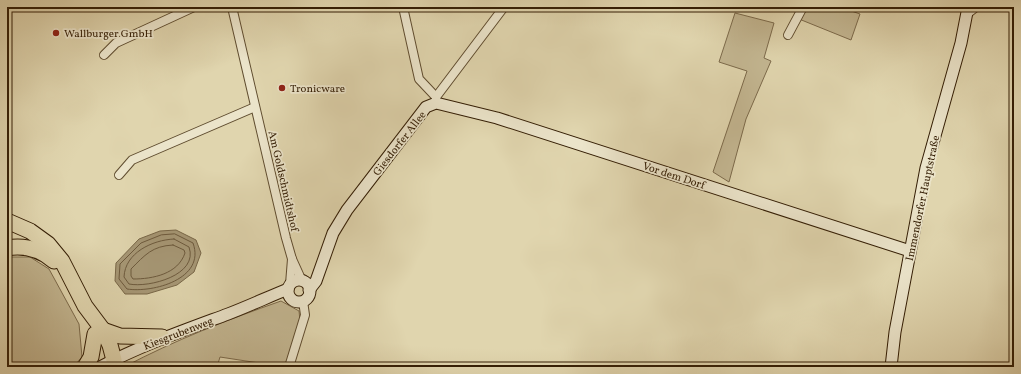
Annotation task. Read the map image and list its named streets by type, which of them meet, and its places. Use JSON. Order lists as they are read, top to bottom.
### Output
{
  "streets": {
    "street": [
      "Giesdorfer Allee",
      "Vor dem Dorf",
      "Am Goldschmidtshof",
      "Immendorfer Hauptstraße",
      "Kiesgrubenweg"
    ]
  },
  "crossings": [
    ["Giesdorfer Allee", "Vor dem Dorf"],
    ["Giesdorfer Allee", "Am Goldschmidtshof"],
    ["Giesdorfer Allee", "Kiesgrubenweg"],
    ["Vor dem Dorf", "Immendorfer Hauptstraße"],
    ["Am Goldschmidtshof", "Kiesgrubenweg"]
  ],
  "places": ["Wallburger GmbH", "Tronicware"]
}
